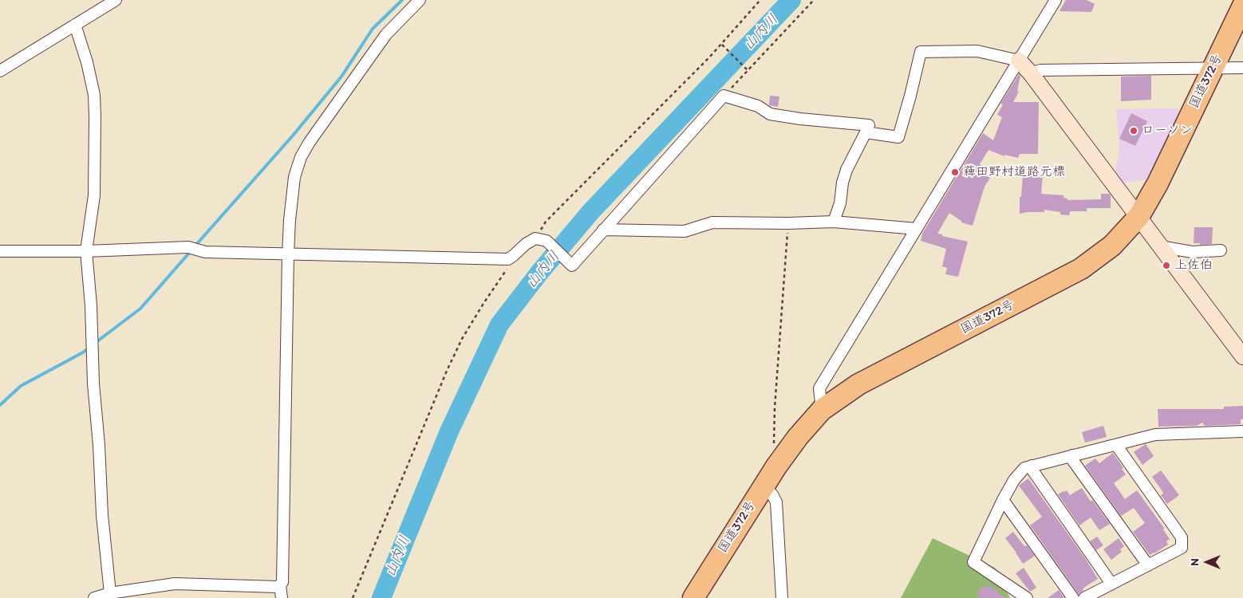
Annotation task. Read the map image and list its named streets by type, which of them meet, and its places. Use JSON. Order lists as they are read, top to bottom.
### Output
{
  "streets": {
    "highway": ["国道372号"]
  },
  "water": ["山内川"],
  "places": ["ローソン", "薭田野村道路元標", "上佐伯"],
  "north": "left"
}
